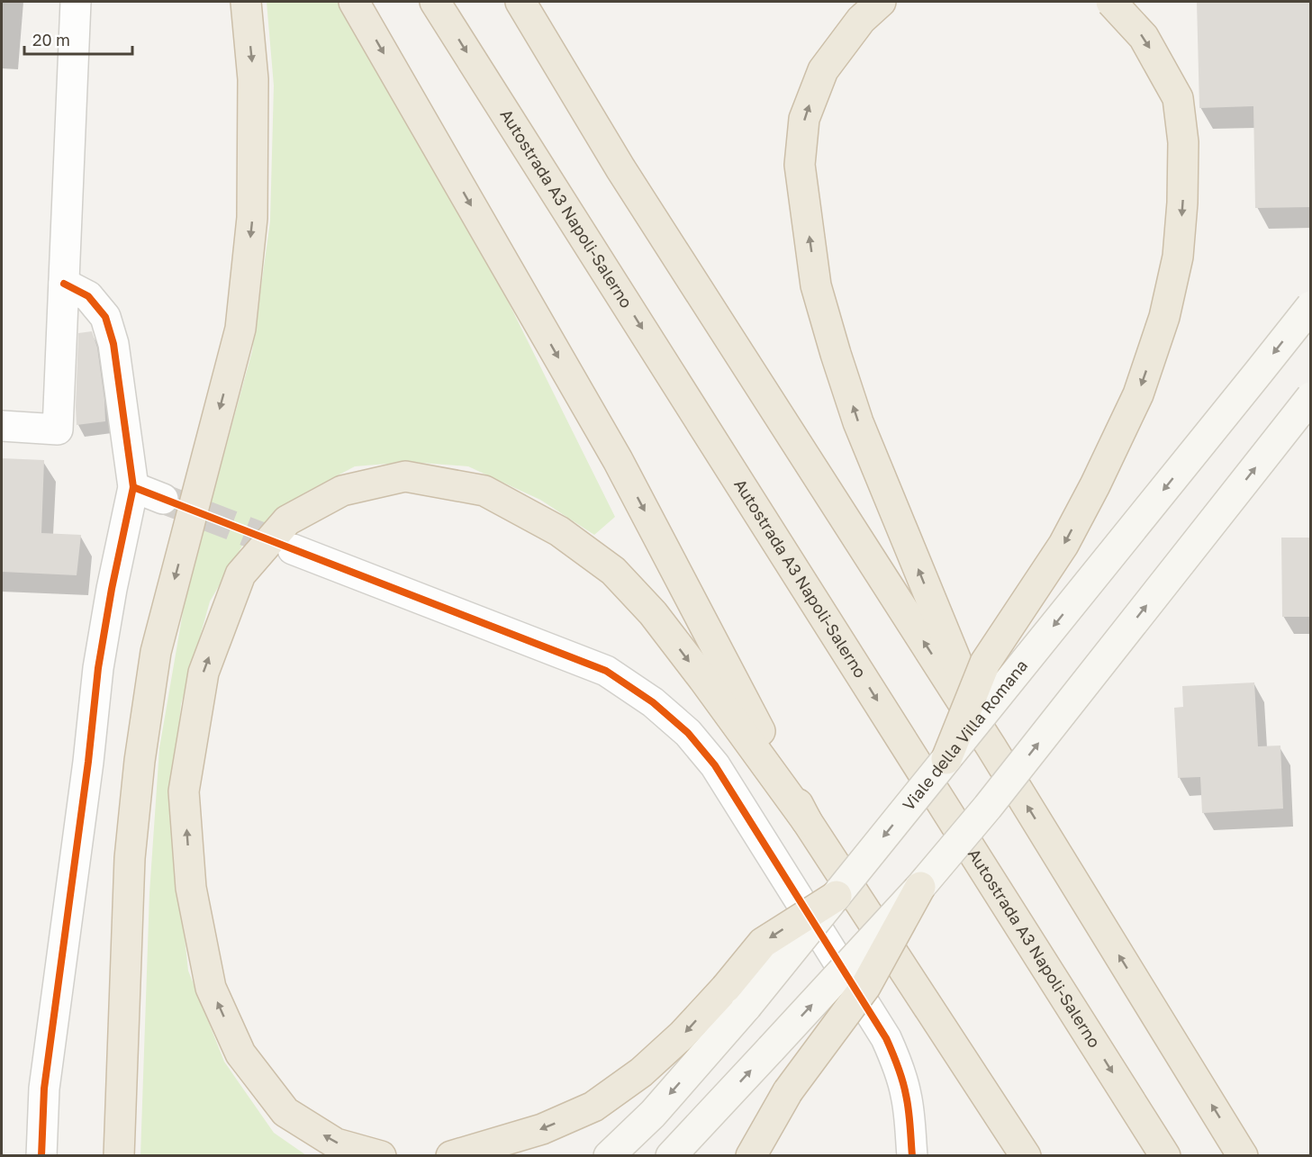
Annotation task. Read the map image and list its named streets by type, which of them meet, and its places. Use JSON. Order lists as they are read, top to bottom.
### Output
{
  "streets": {
    "highway": ["Autostrada A3 Napoli-Salerno"],
    "main road": ["Viale della Villa Romana"]
  },
  "scale_bar": "20 m"
}
